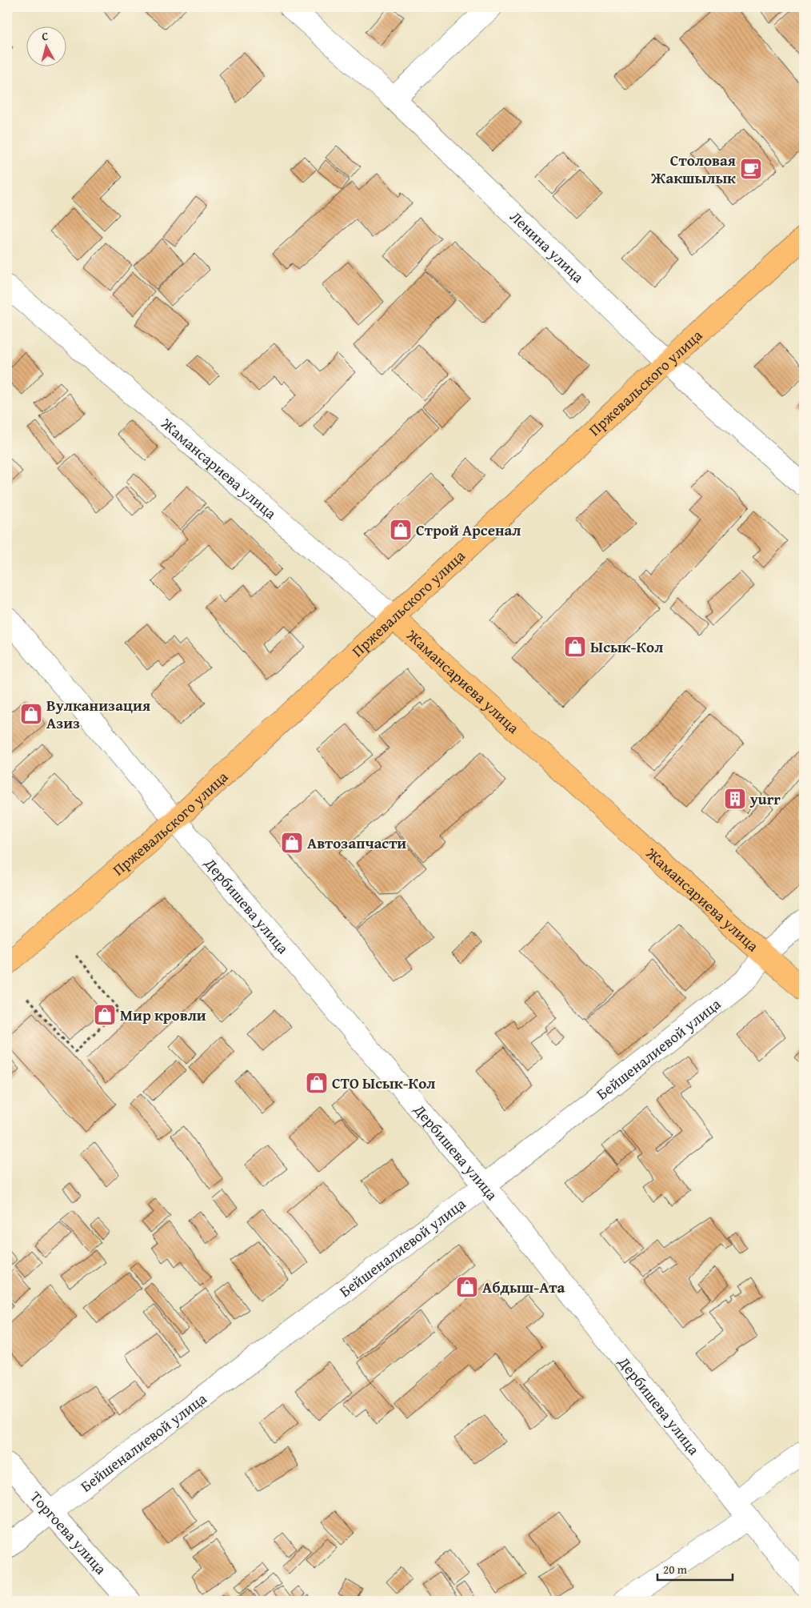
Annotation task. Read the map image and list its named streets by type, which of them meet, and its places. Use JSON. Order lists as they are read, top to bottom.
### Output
{
  "streets": {
    "main road": ["Пржевальского улица", "Жамансариева улица"],
    "street": [
      "Ленина улица",
      "Дербишева улица",
      "Бейшеналиевой улица",
      "Торгоева улица"
    ]
  },
  "crossings": [
    ["Ленина улица", "Пржевальского улица"],
    ["Пржевальского улица", "Жамансариева улица"],
    ["Пржевальского улица", "Дербишева улица"],
    ["Жамансариева улица", "Бейшеналиевой улица"],
    ["Дербишева улица", "Бейшеналиевой улица"],
    ["Бейшеналиевой улица", "Торгоева улица"]
  ],
  "places": {
    "cafe": ["Столовая Жакшылык"],
    "shop": [
      "Строй Арсенал",
      "Ысык-Кол",
      "Вулканизация Азиз",
      "Автозапчасти",
      "Мир кровли",
      "СТО Ысык-Кол",
      "Абдыш-Ата"
    ],
    "building": ["yurr"]
  },
  "scale_bar": "20 m",
  "north": "top"
}
